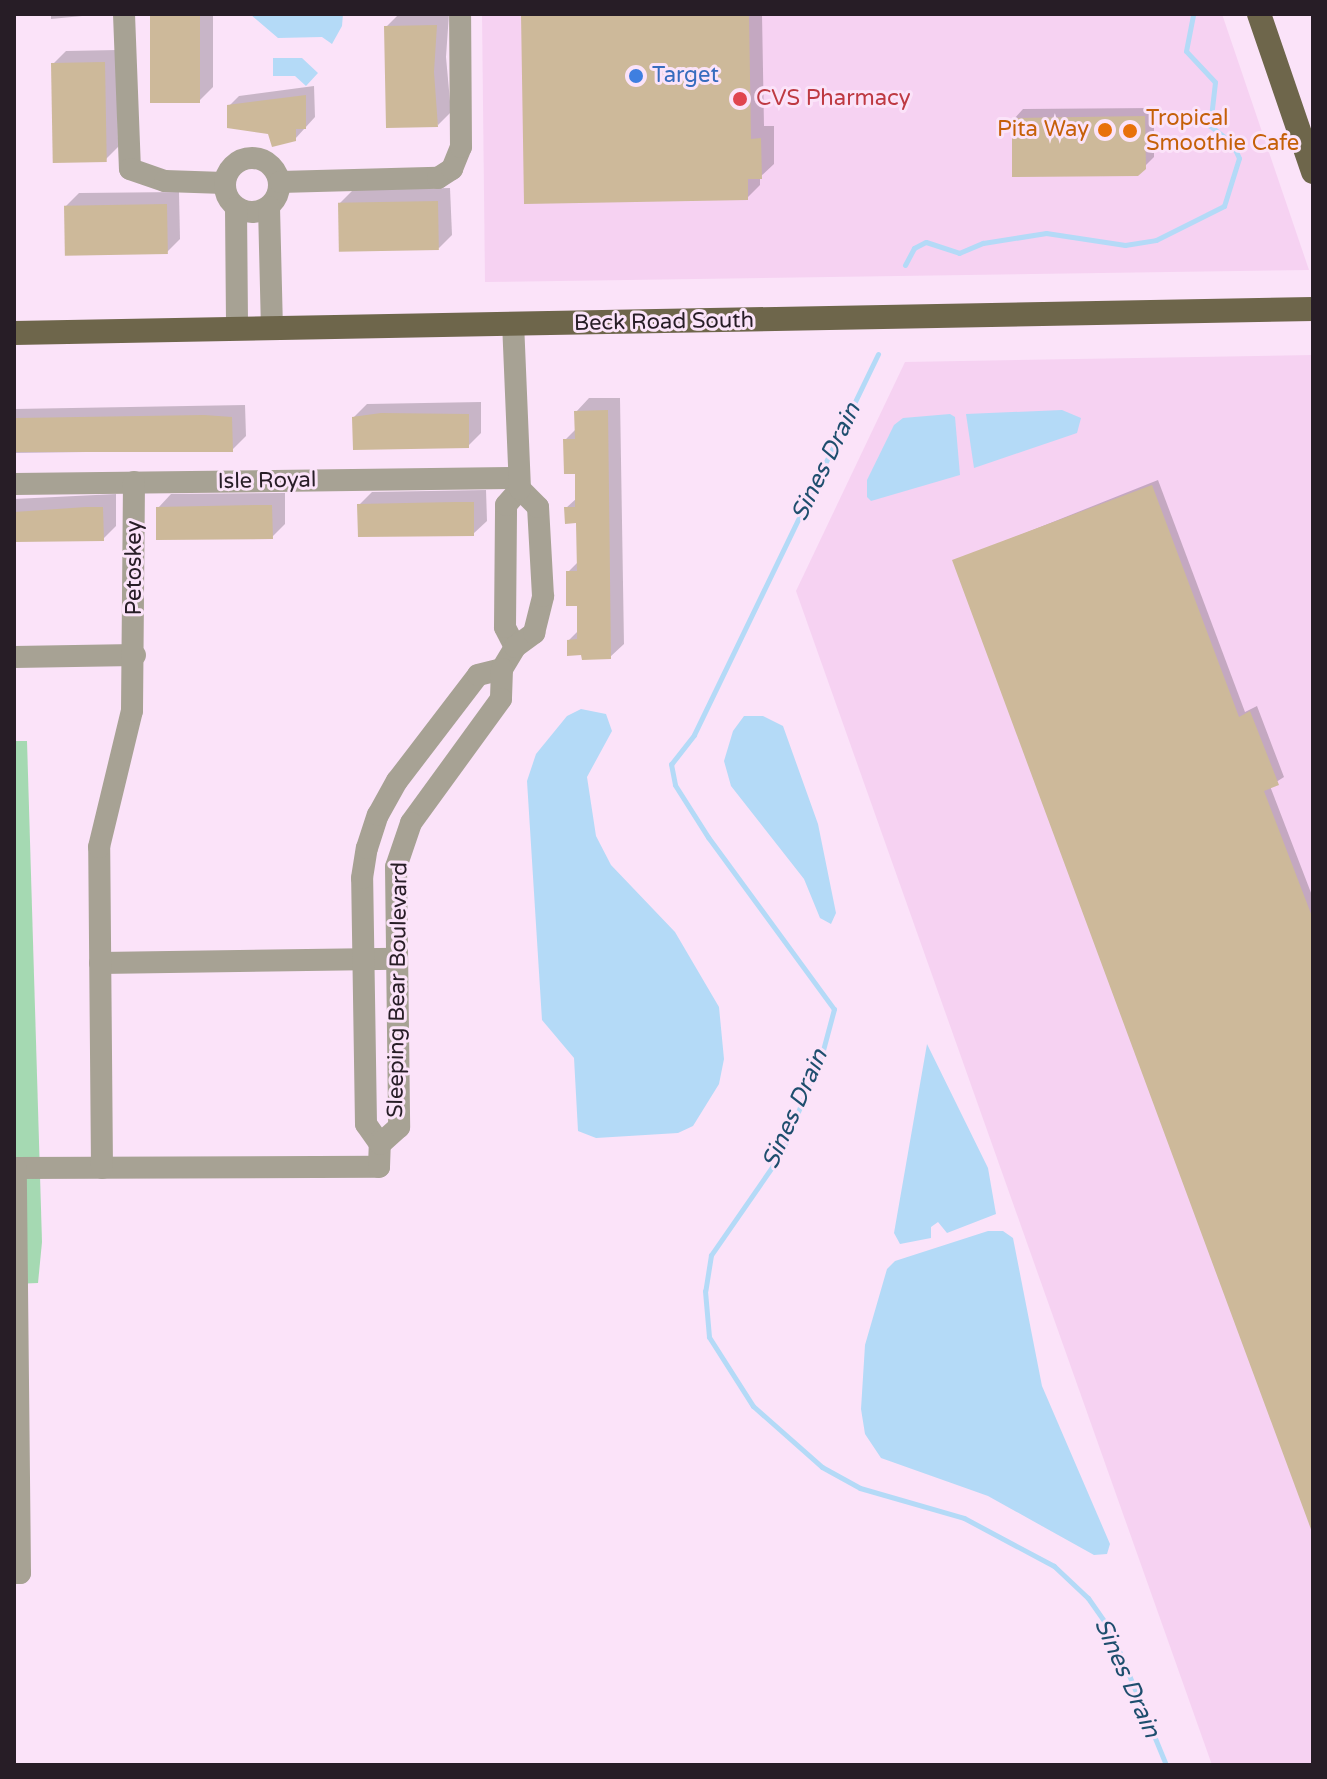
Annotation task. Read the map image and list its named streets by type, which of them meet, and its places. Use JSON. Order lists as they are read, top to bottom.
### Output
{
  "streets": {
    "main road": ["Beck Road South"],
    "street": ["Isle Royal", "Petoskey", "Sleeping Bear Boulevard"]
  },
  "crossings": [
    ["Beck Road South", "Sleeping Bear Boulevard"],
    ["Isle Royal", "Petoskey"],
    ["Isle Royal", "Sleeping Bear Boulevard"],
    ["Petoskey", "Sleeping Bear Boulevard"]
  ],
  "water": ["Sines Drain"],
  "places": [
    "Target",
    "CVS Pharmacy",
    "Pita Way",
    "Tropical Smoothie Cafe"
  ]
}
